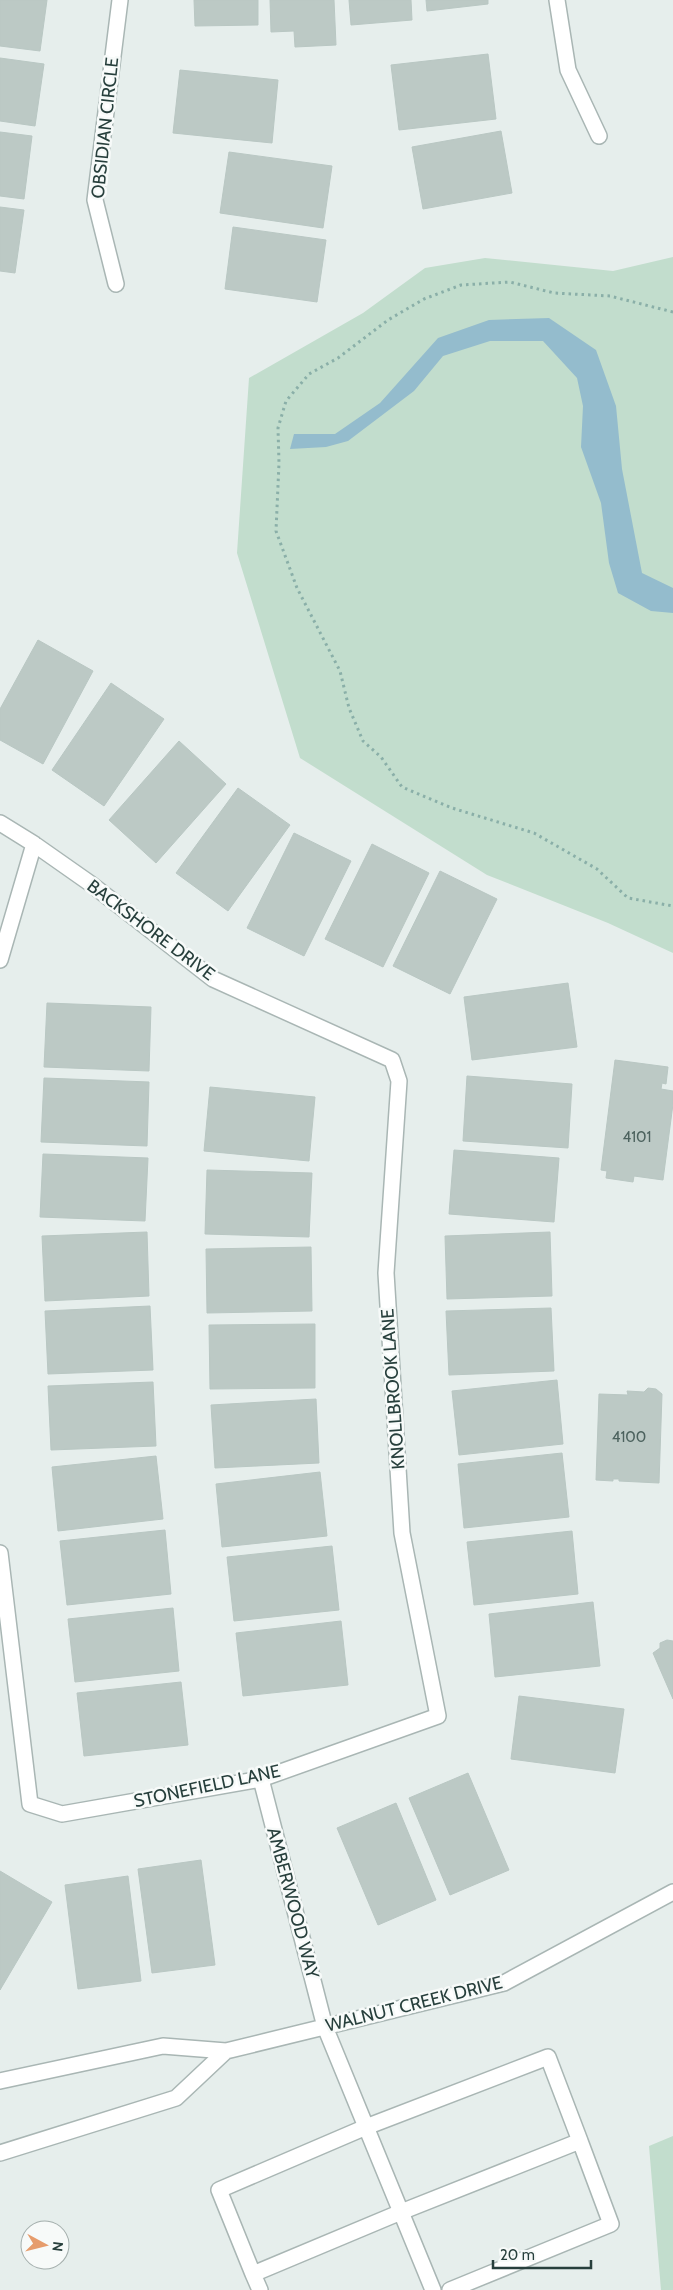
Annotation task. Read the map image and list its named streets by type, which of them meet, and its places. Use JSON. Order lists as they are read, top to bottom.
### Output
{
  "streets": {
    "street": [
      "OBSIDIAN CIRCLE",
      "BACKSHORE DRIVE",
      "KNOLLBROOK LANE",
      "STONEFIELD LANE",
      "AMBERWOOD WAY",
      "WALNUT CREEK DRIVE"
    ]
  },
  "crossings": [
    ["BACKSHORE DRIVE", "KNOLLBROOK LANE"],
    ["KNOLLBROOK LANE", "STONEFIELD LANE"],
    ["STONEFIELD LANE", "AMBERWOOD WAY"],
    ["AMBERWOOD WAY", "WALNUT CREEK DRIVE"]
  ],
  "house_numbers": ["4101", "4100"],
  "scale_bar": "20 m",
  "north": "right"
}
